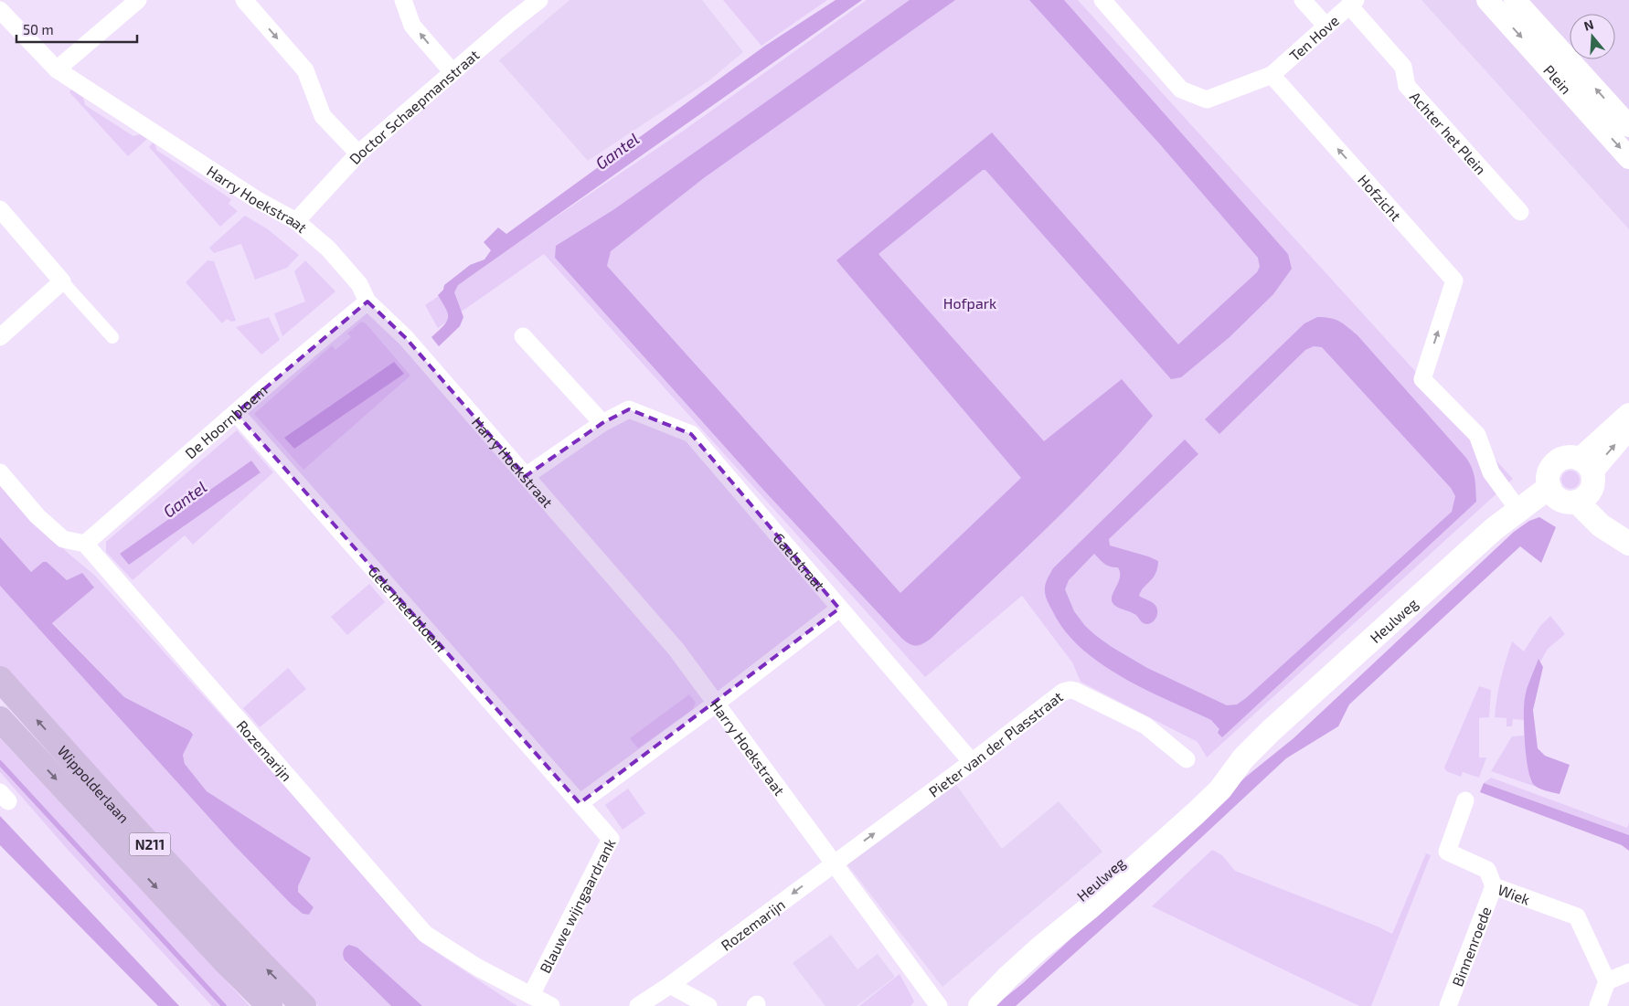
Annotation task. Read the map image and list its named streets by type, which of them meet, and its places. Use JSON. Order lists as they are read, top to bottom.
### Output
{
  "streets": {
    "main road": ["Heulweg", "Wippolderlaan", "N211"],
    "street": [
      "Ten Hove",
      "Plein",
      "Doctor Schaepmanstraat",
      "Achter het Plein",
      "Hofzicht",
      "Harry Hoekstraat",
      "De Hoornbloem",
      "Gaelstraat",
      "Gele meerbloem",
      "Pieter van der Plasstraat",
      "Rozemarijn",
      "Wiek",
      "Blauwe wijngaardrank",
      "Binnenroede"
    ]
  },
  "crossings": [
    ["Ten Hove", "Achter het Plein"],
    ["Ten Hove", "Hofzicht"],
    ["Doctor Schaepmanstraat", "Harry Hoekstraat"],
    ["Hofzicht", "Heulweg"],
    ["Harry Hoekstraat", "De Hoornbloem"],
    ["Harry Hoekstraat", "Gaelstraat"],
    ["Harry Hoekstraat", "Pieter van der Plasstraat"],
    ["Harry Hoekstraat", "Rozemarijn"],
    ["De Hoornbloem", "Gele meerbloem"],
    ["De Hoornbloem", "Rozemarijn"],
    ["Gaelstraat", "Pieter van der Plasstraat"],
    ["Gele meerbloem", "Blauwe wijngaardrank"],
    ["Pieter van der Plasstraat", "Rozemarijn"],
    ["Rozemarijn", "Blauwe wijngaardrank"],
    ["Wiek", "Binnenroede"]
  ],
  "one_way": ["Hofzicht", "Pieter van der Plasstraat"],
  "water": ["Gantel"],
  "parks": ["Hofpark"],
  "scale_bar": "50 m",
  "north": "top"
}
